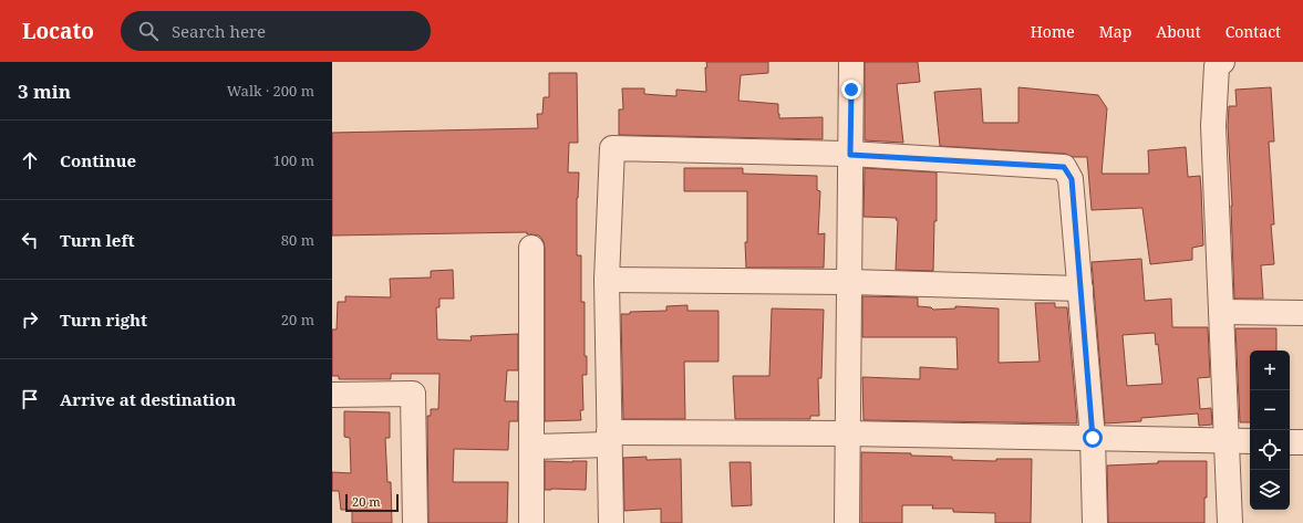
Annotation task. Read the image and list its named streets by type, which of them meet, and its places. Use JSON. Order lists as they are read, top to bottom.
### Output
{
  "scale_bar": "20 m",
  "page": {
    "header": "Locato",
    "search": "Search here",
    "nav": [
      "Home",
      "Map",
      "About",
      "Contact"
    ],
    "heading": ["3 min", "Walk · 200 m"],
    "list": [
      ["Continue", "100 m"],
      ["Turn left", "80 m"],
      ["Turn right", "20 m"],
      "Arrive at destination"
    ],
    "map_buttons": ["+", "−"],
    "scale": "20 m"
  }
}
